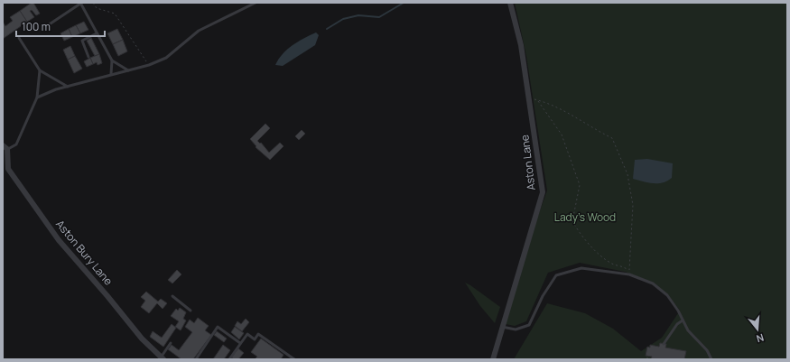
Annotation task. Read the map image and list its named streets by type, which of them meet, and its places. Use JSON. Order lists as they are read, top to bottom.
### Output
{
  "streets": {
    "street": ["Aston Lane", "Aston Bury Lane"]
  },
  "parks": ["Lady's Wood"],
  "scale_bar": "100 m",
  "north": "bottom"
}
